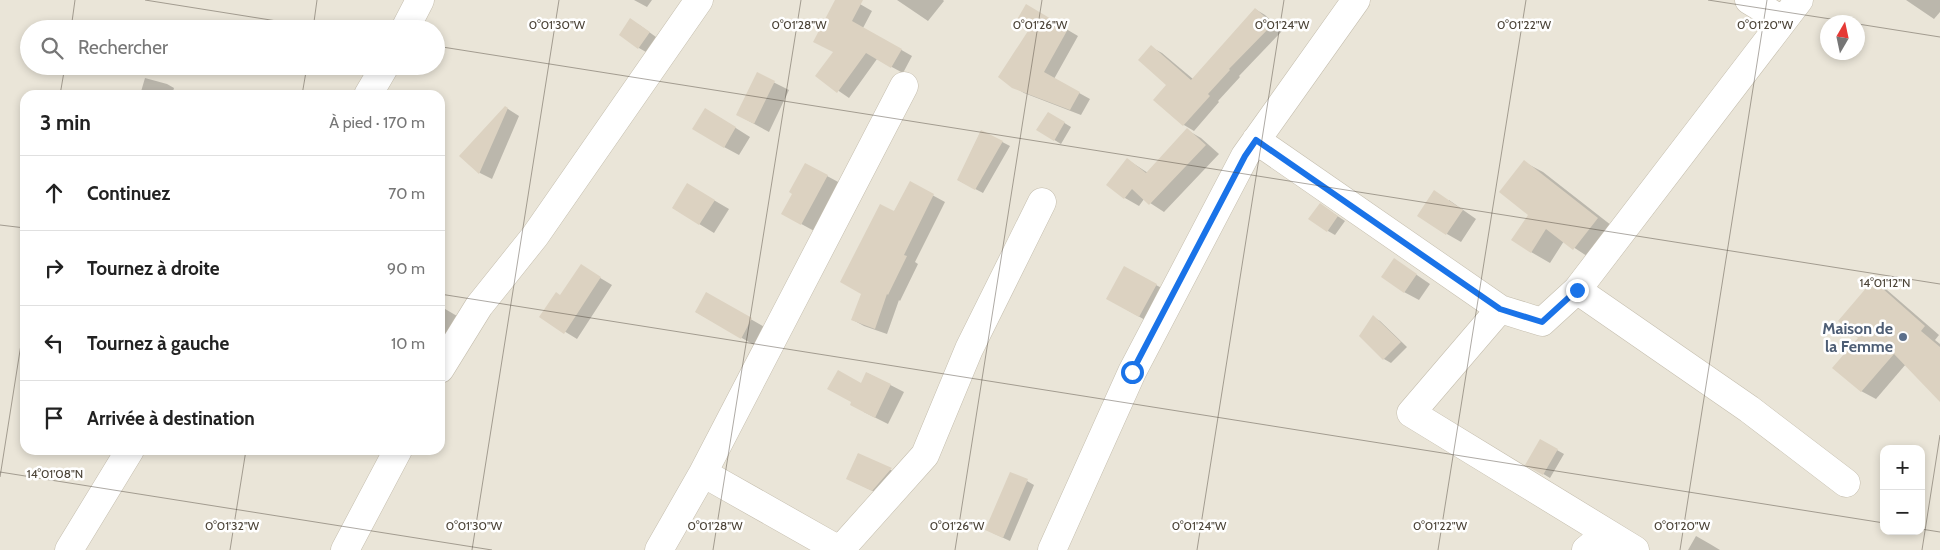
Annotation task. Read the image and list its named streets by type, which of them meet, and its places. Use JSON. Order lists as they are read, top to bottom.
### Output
{
  "places": ["Maison de la Femme"],
  "north": "top",
  "page": {
    "search": "Rechercher",
    "heading": ["3 min", "À pied · 170 m"],
    "list": [
      ["Continuez", "70 m"],
      ["Tournez à droite", "90 m"],
      ["Tournez à gauche", "10 m"],
      "Arrivée à destination"
    ],
    "map_buttons": ["+", "−"]
  },
  "coordinates": [
    "0°01'30\"W",
    "0°01'28\"W",
    "0°01'26\"W",
    "0°01'24\"W",
    "0°01'22\"W",
    "0°01'20\"W",
    "14°01'12\"N",
    "14°01'08\"N",
    "0°01'32\"W"
  ]
}
